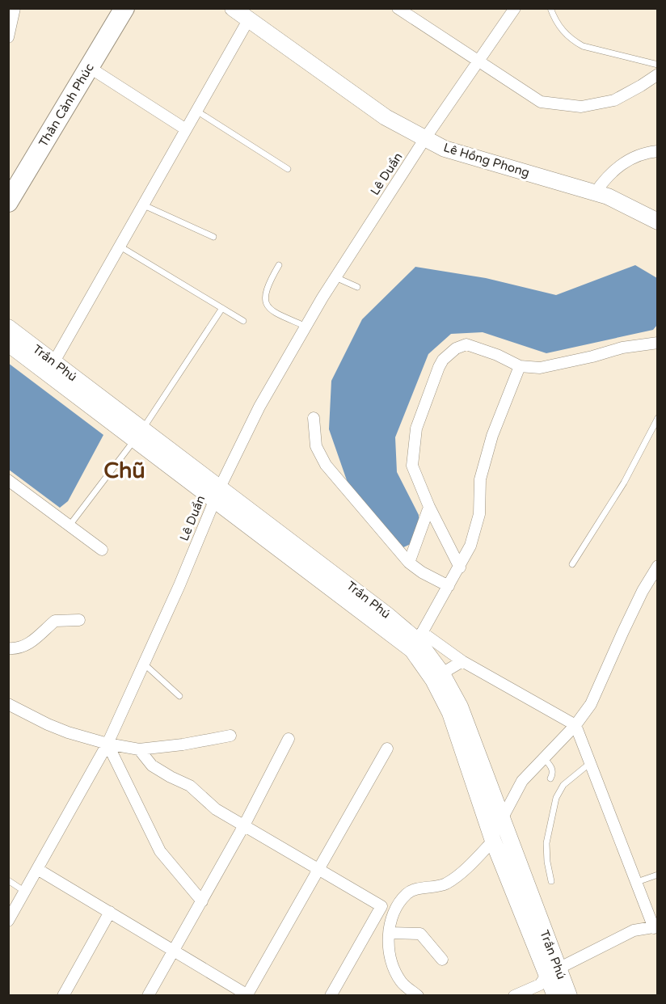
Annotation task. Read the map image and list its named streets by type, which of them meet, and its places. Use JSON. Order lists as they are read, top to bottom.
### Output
{
  "streets": {
    "highway": ["Thân Cảnh Phúc"],
    "main road": ["Lê Hồng Phong", "Trần Phú"],
    "street": ["Lê Duẩn"]
  },
  "crossings": [
    ["Lê Hồng Phong", "Lê Duẩn"],
    ["Lê Duẩn", "Trần Phú"]
  ],
  "districts": ["Chũ"]
}
